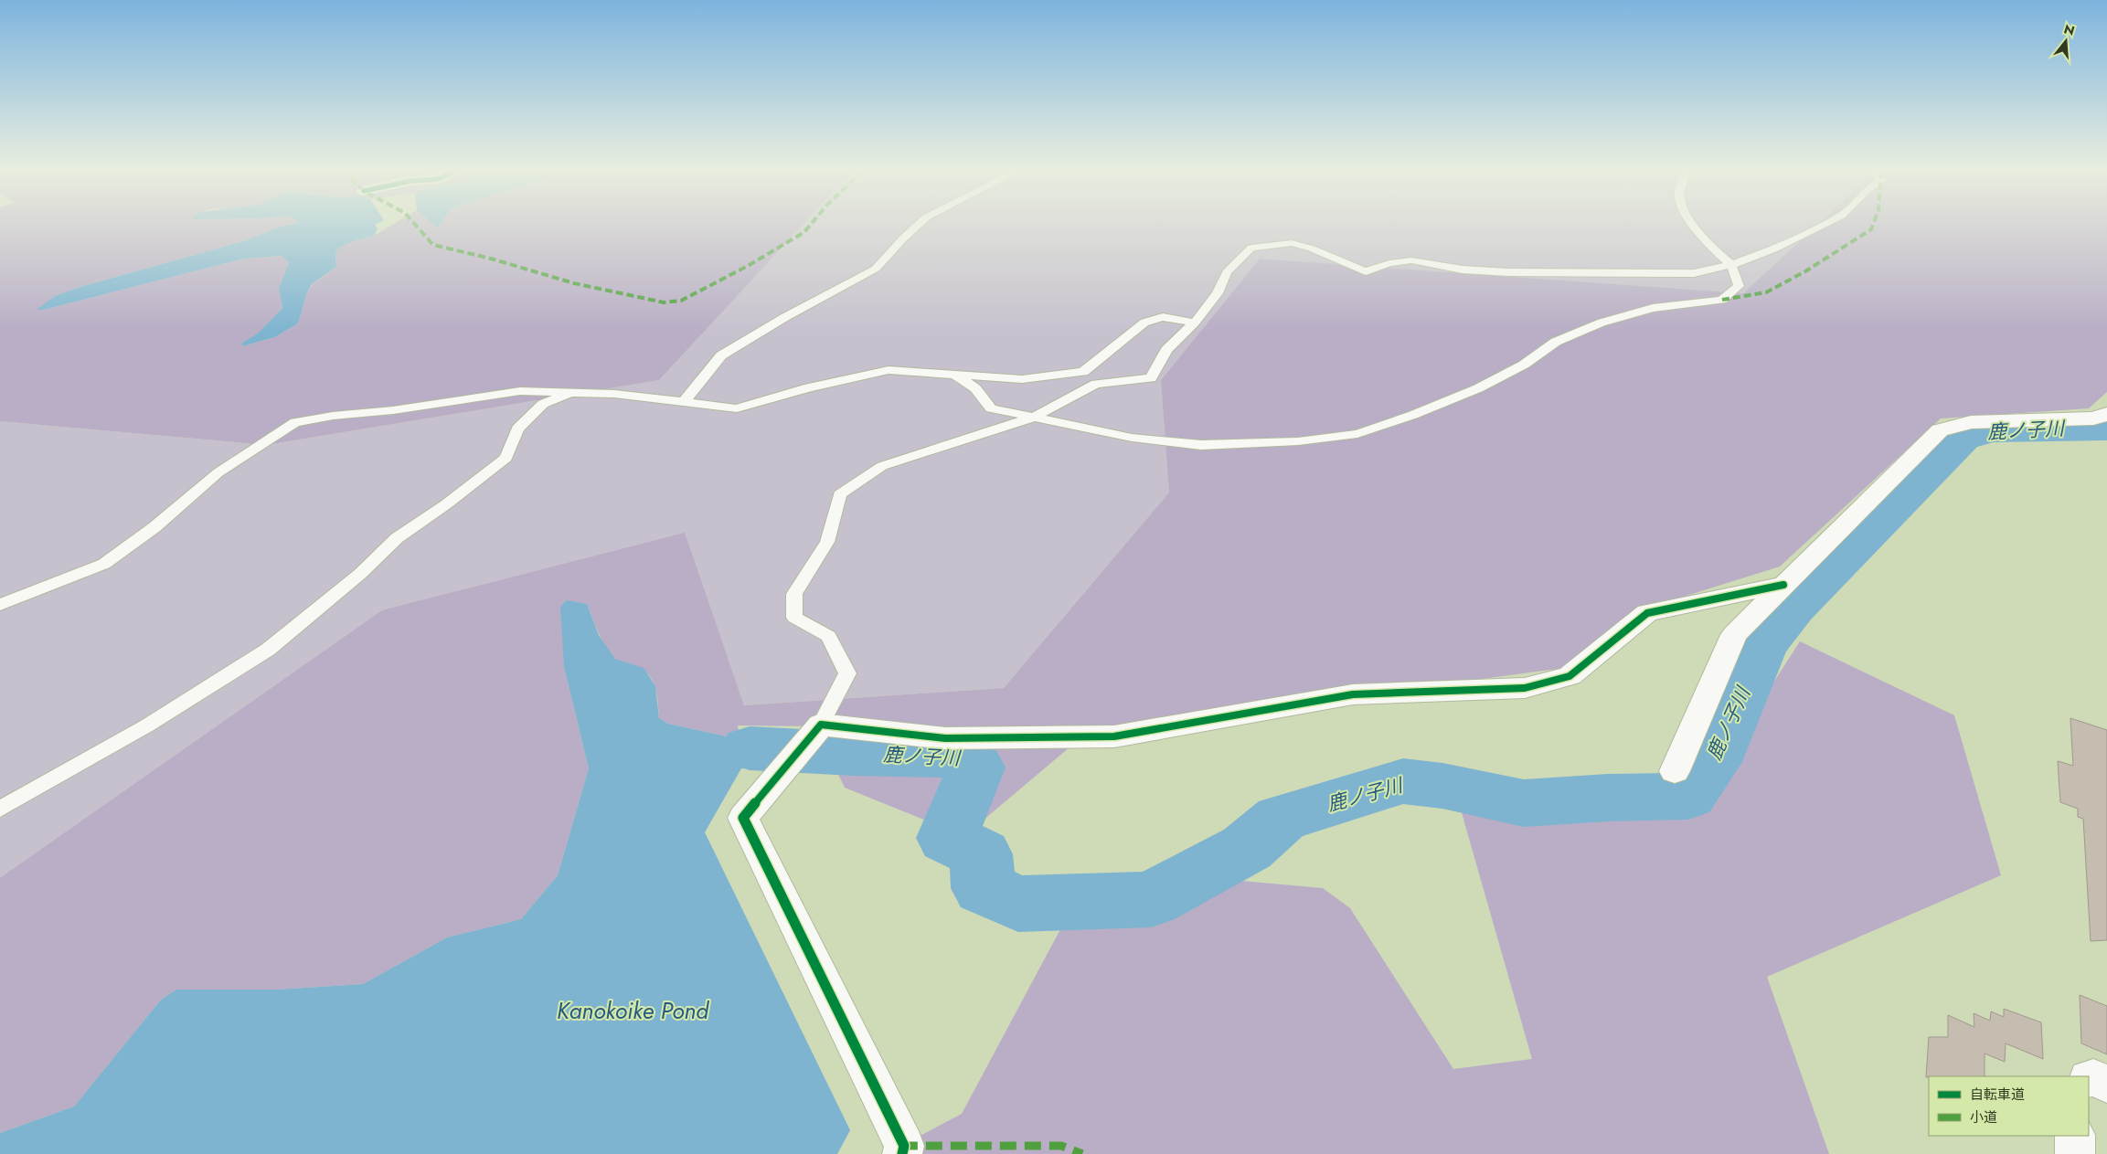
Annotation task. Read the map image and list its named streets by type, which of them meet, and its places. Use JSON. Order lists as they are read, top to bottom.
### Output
{
  "water": ["鹿ノ子川", "Kanokoike Pond"],
  "legend": ["自転車道", "小道"],
  "north": "top"
}
